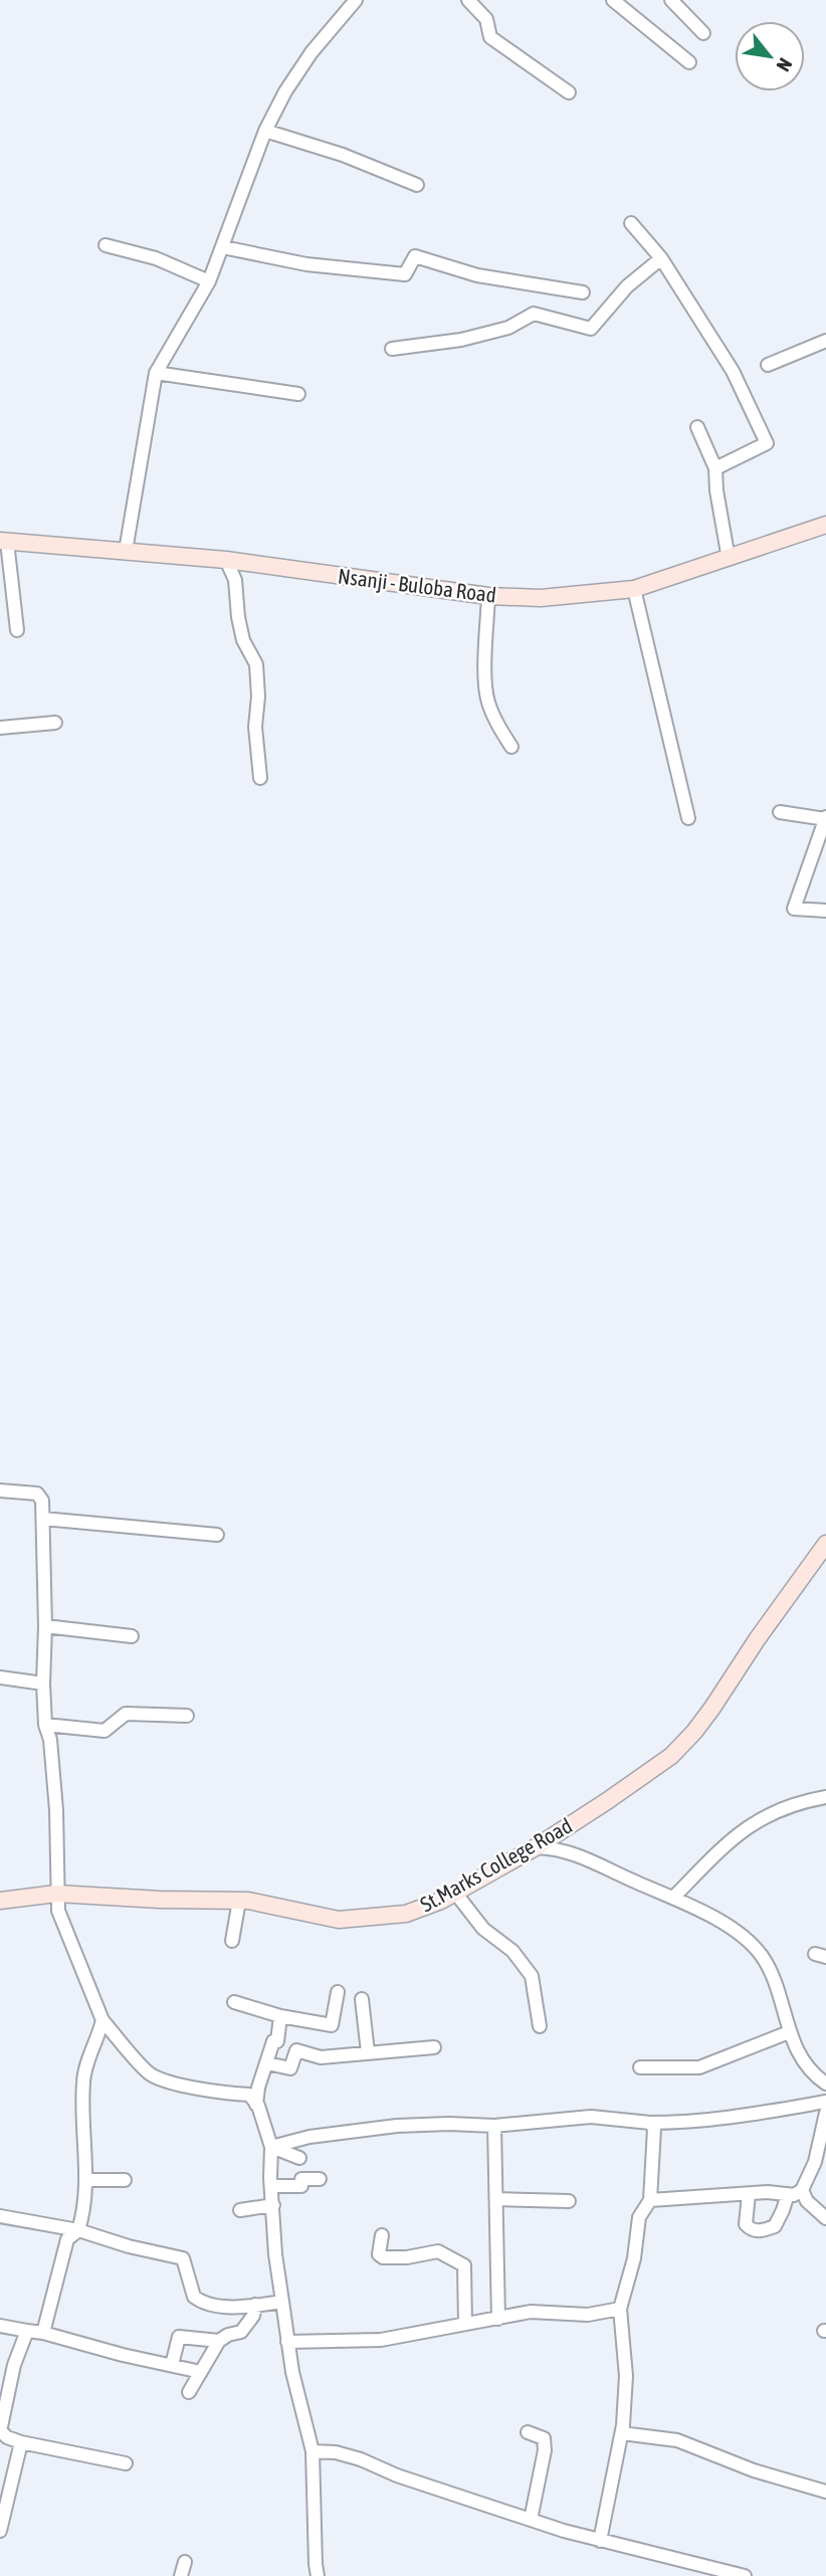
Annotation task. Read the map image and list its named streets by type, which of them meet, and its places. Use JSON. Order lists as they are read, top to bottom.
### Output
{
  "streets": {
    "main road": ["Nsanji - Buloba Road", "St.Marks College Road"]
  },
  "north": "bottom right"
}
